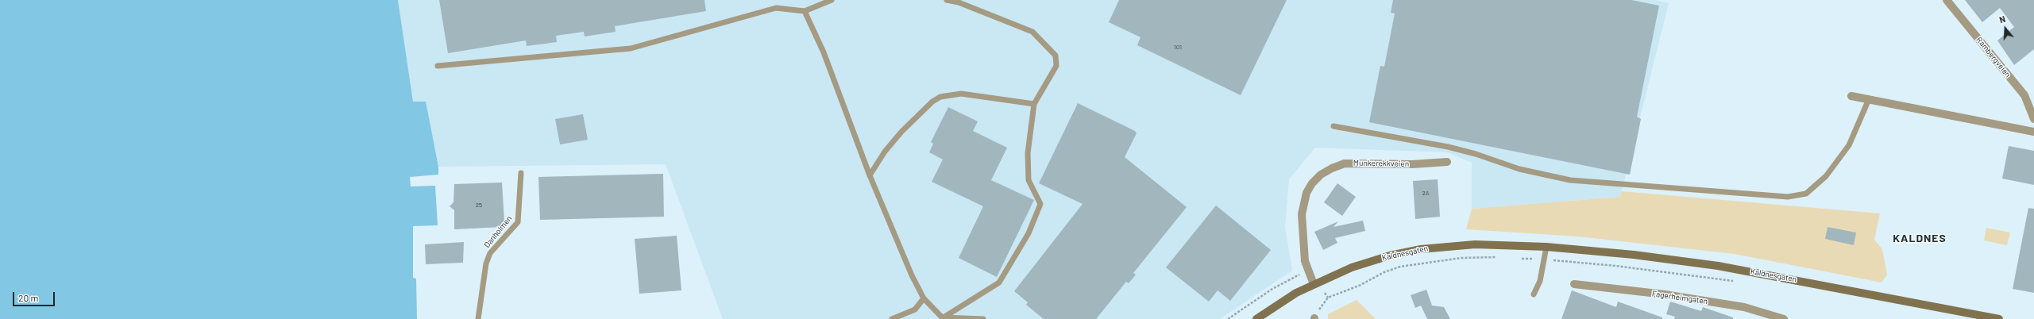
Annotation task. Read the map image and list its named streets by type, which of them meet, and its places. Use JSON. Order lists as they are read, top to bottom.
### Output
{
  "streets": {
    "main road": ["Kaldnesgaten"],
    "street": ["Rambergveien", "Munkerekkveien", "Fagerheimgaten"],
    "lane": ["Danholmen"]
  },
  "crossings": [
    ["Munkerekkveien", "Kaldnesgaten"]
  ],
  "districts": ["KALDNES"],
  "house_numbers": ["101", "2A", "25"],
  "scale_bar": "20 m",
  "north": "top"
}
